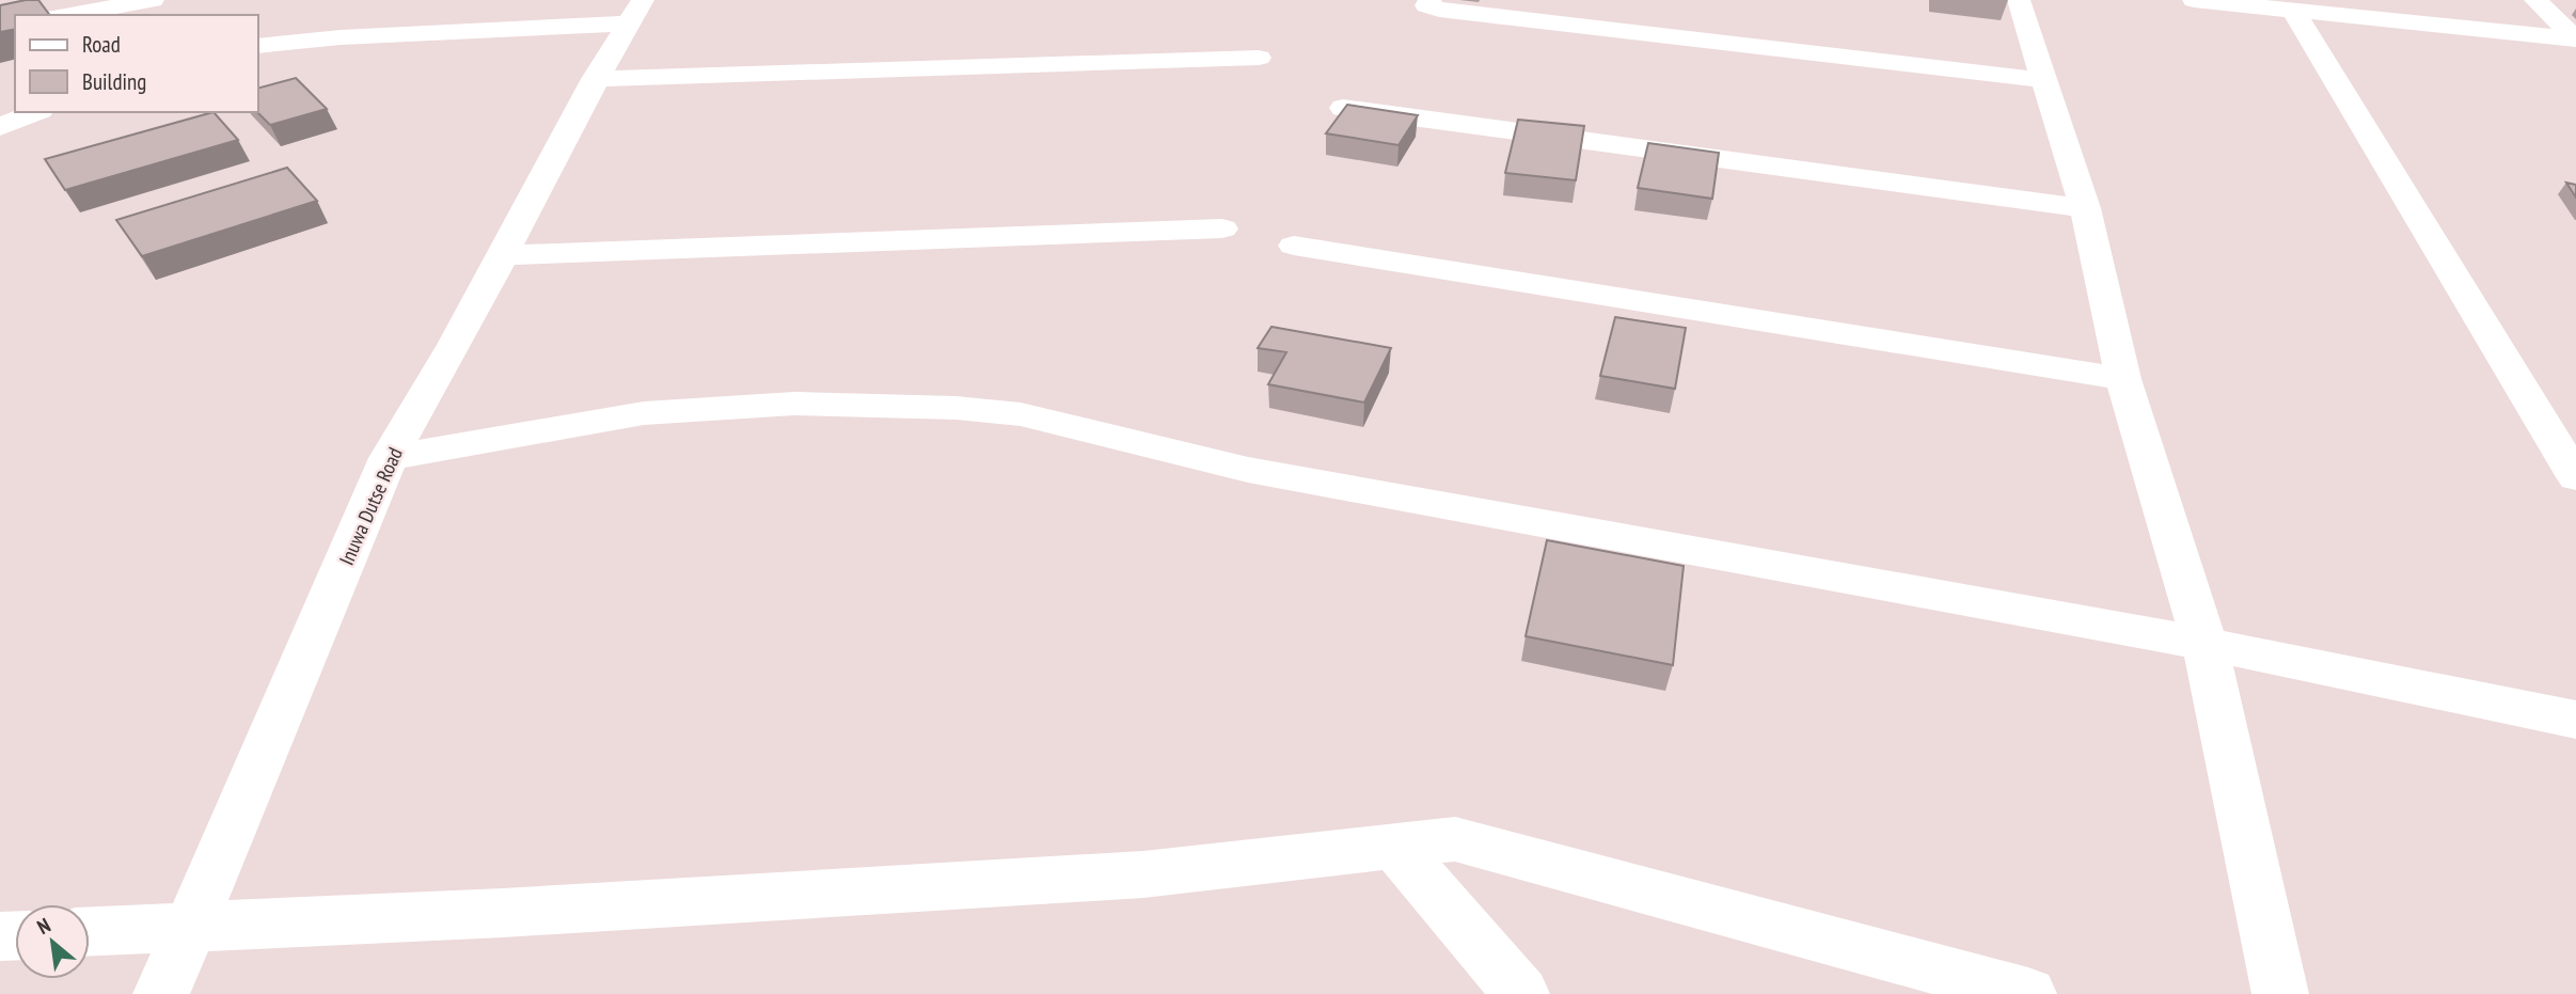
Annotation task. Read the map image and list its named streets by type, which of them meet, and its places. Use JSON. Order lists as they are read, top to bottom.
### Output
{
  "streets": {
    "street": ["Inuwa Dutse Road"]
  },
  "legend": ["Road", "Building"],
  "north": "top left"
}
